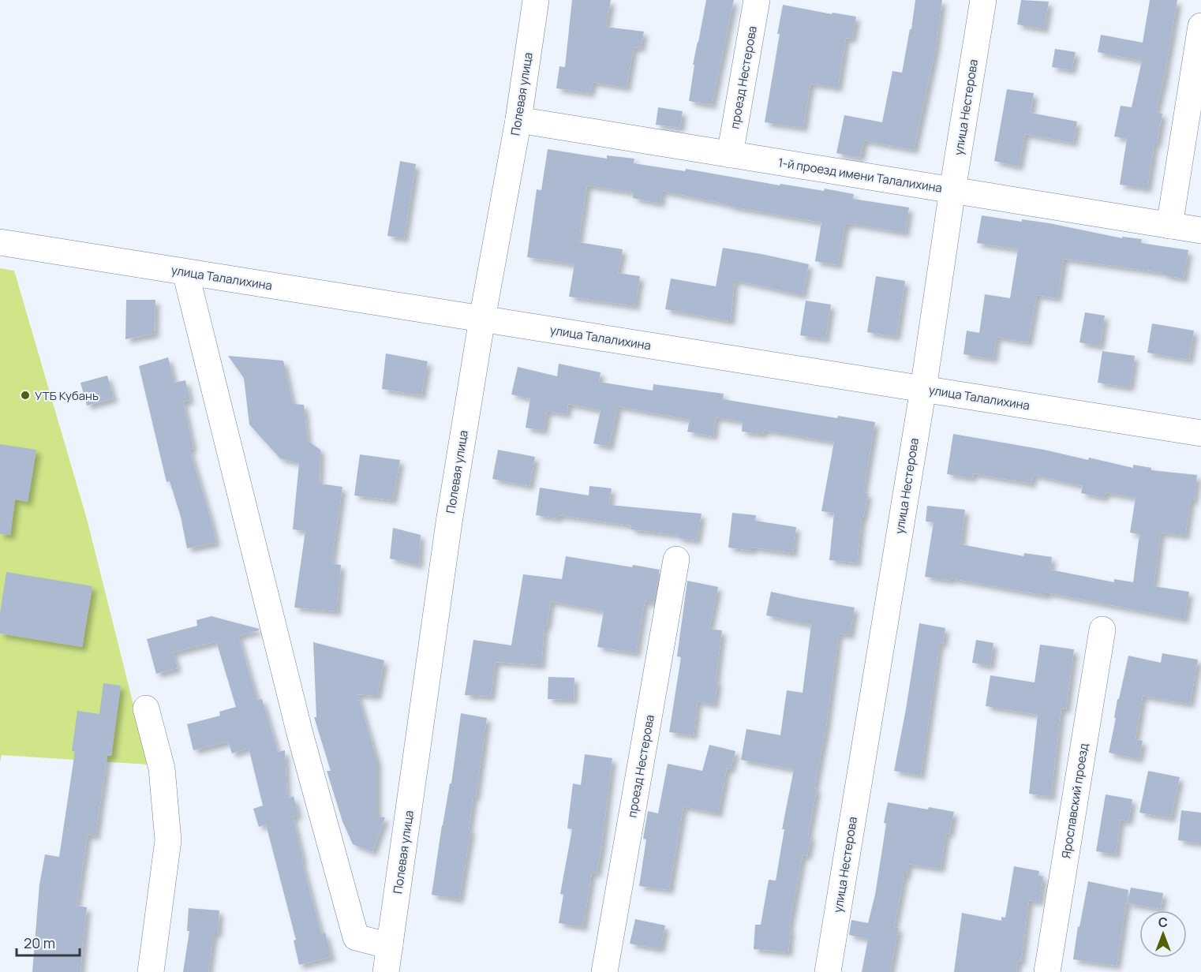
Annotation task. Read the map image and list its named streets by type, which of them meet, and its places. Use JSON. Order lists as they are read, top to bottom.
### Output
{
  "streets": {
    "street": [
      "проезд Нестерова",
      "Полевая улица",
      "улица Нестерова",
      "1-й проезд имени Талалихина",
      "улица Талалихина",
      "Ярославский проезд"
    ]
  },
  "crossings": [
    ["проезд Нестерова", "1-й проезд имени Талалихина"],
    ["Полевая улица", "1-й проезд имени Талалихина"],
    ["Полевая улица", "улица Талалихина"],
    ["улица Нестерова", "1-й проезд имени Талалихина"],
    ["улица Нестерова", "улица Талалихина"]
  ],
  "places": ["УТБ Кубань"],
  "scale_bar": "20 m",
  "north": "top"
}
